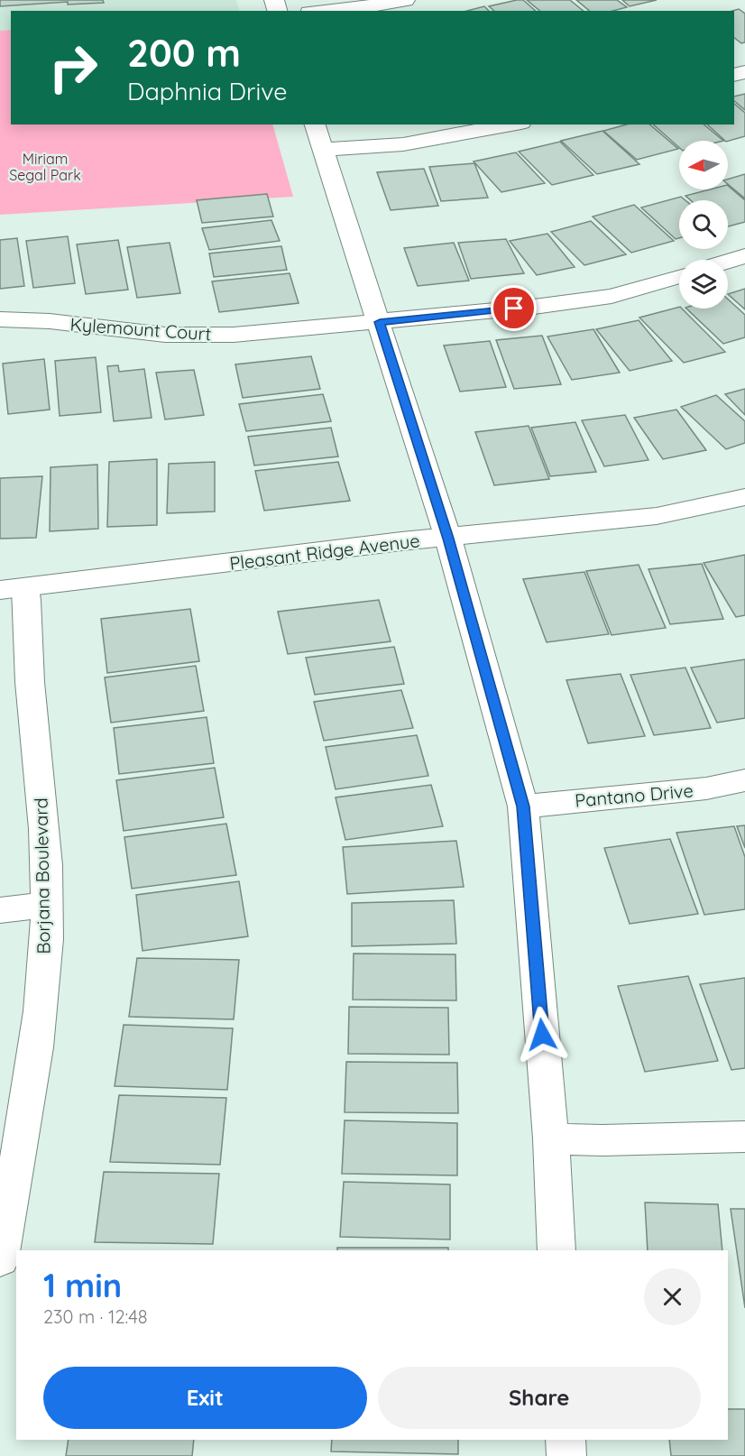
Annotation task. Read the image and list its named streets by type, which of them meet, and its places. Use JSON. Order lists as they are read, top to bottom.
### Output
{
  "streets": {
    "street": [
      "Kylemount Court",
      "Pleasant Ridge Avenue",
      "Pantano Drive",
      "Borjana Boulevard"
    ]
  },
  "crossings": [
    ["Pleasant Ridge Avenue", "Borjana Boulevard"]
  ],
  "parks": ["Miriam Segal Park"],
  "north": "left",
  "page": {
    "turn": ["200 m", "Daphnia Drive"],
    "heading": ["1 min", "230 m · 12:48"],
    "buttons": ["Exit", "Share"]
  }
}
